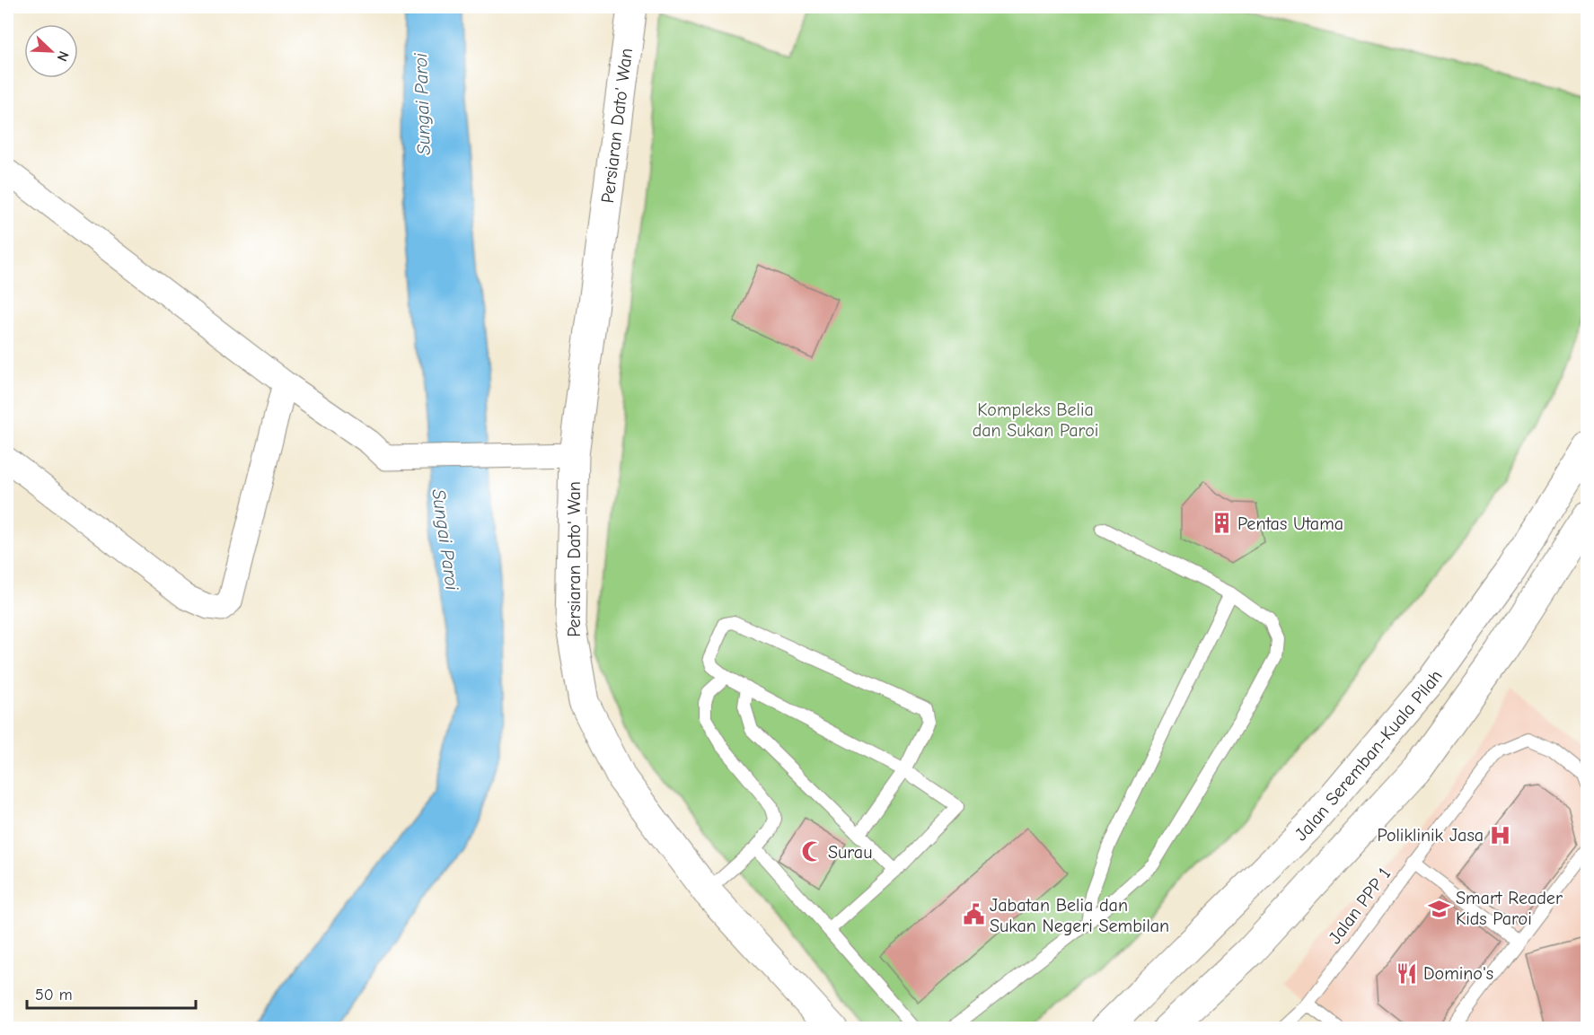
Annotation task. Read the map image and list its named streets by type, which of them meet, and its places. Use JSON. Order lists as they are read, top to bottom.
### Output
{
  "streets": {
    "main road": ["Persiaran Dato' Wan", "Jalan Seremban-Kuala Pilah"],
    "lane": ["Jalan PPP 1"]
  },
  "water": ["Sungai Paroi"],
  "parks": ["Kompleks Belia dan Sukan Paroi"],
  "places": {
    "building": ["Pentas Utama"],
    "hospital": ["Poliklinik Jasa"],
    "mosque": ["Surau"],
    "school or university": ["Smart Reader Kids Paroi"],
    "public building": ["Jabatan Belia dan Sukan Negeri Sembilan"],
    "restaurant": ["Domino's"]
  },
  "scale_bar": "50 m",
  "north": "bottom right"
}
